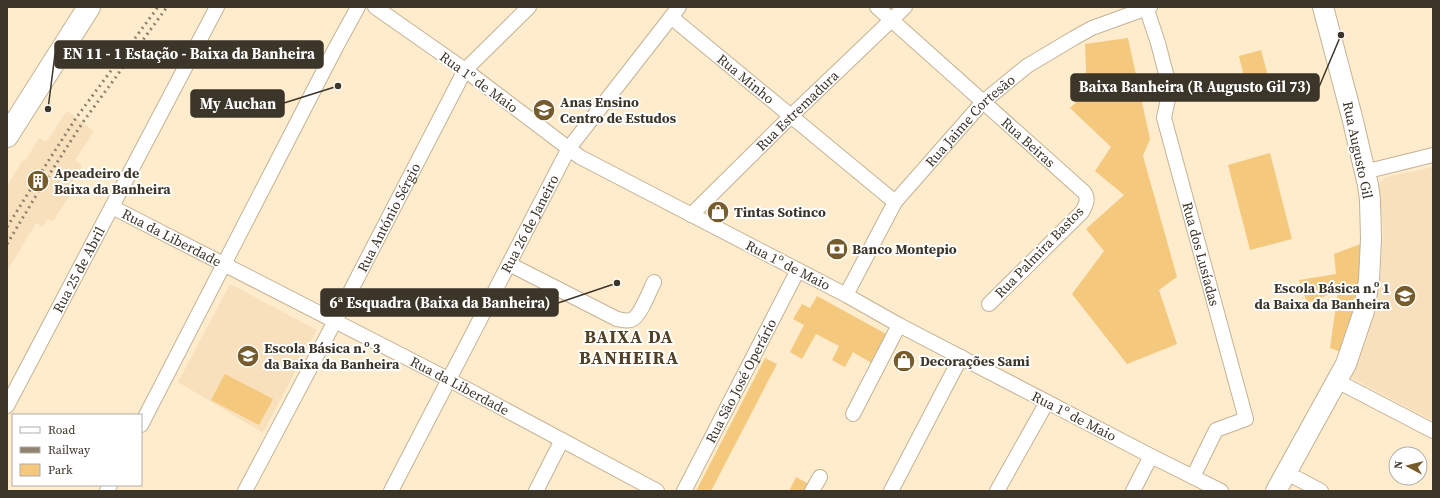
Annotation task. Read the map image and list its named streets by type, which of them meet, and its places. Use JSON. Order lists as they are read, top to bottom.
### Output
{
  "streets": {
    "main road": ["Rua Augusto Gil"],
    "street": [
      "Rua Minho",
      "Rua 1º de Maio",
      "Rua Estremadura",
      "Rua Jaime Cortesão",
      "Rua Beiras",
      "Rua António Sérgio",
      "Rua 26 de Janeiro",
      "Rua da Liberdade",
      "Rua Palmira Bastos",
      "Rua dos Lusíadas",
      "Rua 25 de Abril",
      "Rua São José Operário"
    ]
  },
  "crossings": [
    ["Rua Minho", "Rua Estremadura"],
    ["Rua Minho", "Rua Jaime Cortesão"],
    ["Rua Minho", "Rua 26 de Janeiro"],
    ["Rua 1º de Maio", "Rua Estremadura"],
    ["Rua 1º de Maio", "Rua Jaime Cortesão"],
    ["Rua 1º de Maio", "Rua António Sérgio"],
    ["Rua 1º de Maio", "Rua 26 de Janeiro"],
    ["Rua 1º de Maio", "Rua dos Lusíadas"],
    ["Rua 1º de Maio", "Rua São José Operário"],
    ["Rua Estremadura", "Rua Beiras"],
    ["Rua Jaime Cortesão", "Rua Beiras"],
    ["Rua Jaime Cortesão", "Rua dos Lusíadas"],
    ["Rua Beiras", "Rua Palmira Bastos"],
    ["Rua António Sérgio", "Rua da Liberdade"],
    ["Rua 26 de Janeiro", "Rua da Liberdade"],
    ["Rua da Liberdade", "Rua 25 de Abril"]
  ],
  "districts": ["BAIXA DA BANHEIRA"],
  "places": {
    "other": [
      "Baixa Banheira (R Augusto Gil 73)",
      "My Auchan",
      "EN 11 - 1 Estação - Baixa da Banheira",
      "6ª Esquadra (Baixa da Banheira)"
    ],
    "school or university": ["Anas Ensino Centro de Estudos", "Escola Básica n.º 1 da Baixa da Banheira", "Escola Básica n.º 3 da Baixa da Banheira"],
    "building": ["Apeadeiro de Baixa da Banheira"],
    "shop": ["Tintas Sotinco", "Decorações Sami"],
    "bank": ["Banco Montepio"]
  },
  "legend": ["Road", "Railway", "Park"],
  "north": "left"
}
